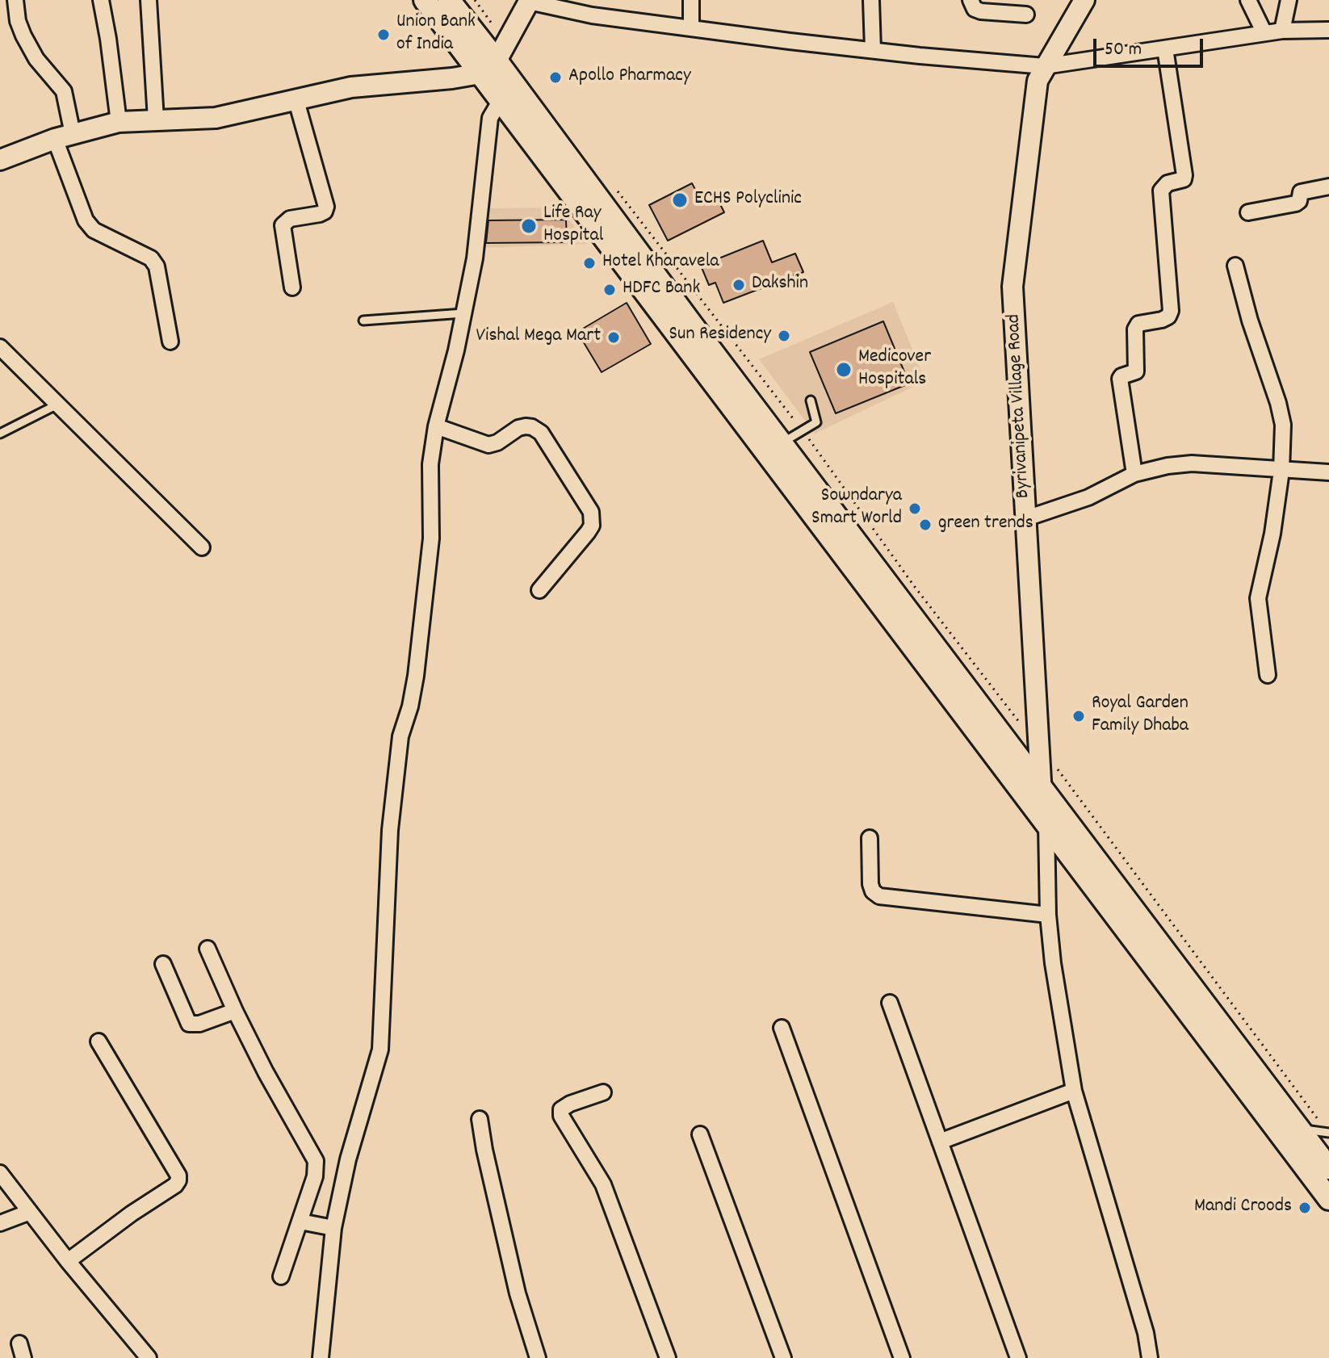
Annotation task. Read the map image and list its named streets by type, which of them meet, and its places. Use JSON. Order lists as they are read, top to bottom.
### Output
{
  "streets": {
    "street": ["Byrivanipeta Village Road"]
  },
  "places": [
    "Union Bank of India",
    "Apollo Pharmacy",
    "ECHS Polyclinic",
    "Life Ray Hospital",
    "Hotel Kharavela",
    "Dakshin",
    "HDFC Bank",
    "Sun Residency",
    "Vishal Mega Mart",
    "Medicover Hospitals",
    "Sowndarya Smart World",
    "green trends",
    "Royal Garden Family Dhaba",
    "Mandi Croods"
  ],
  "scale_bar": "50 m"
}
